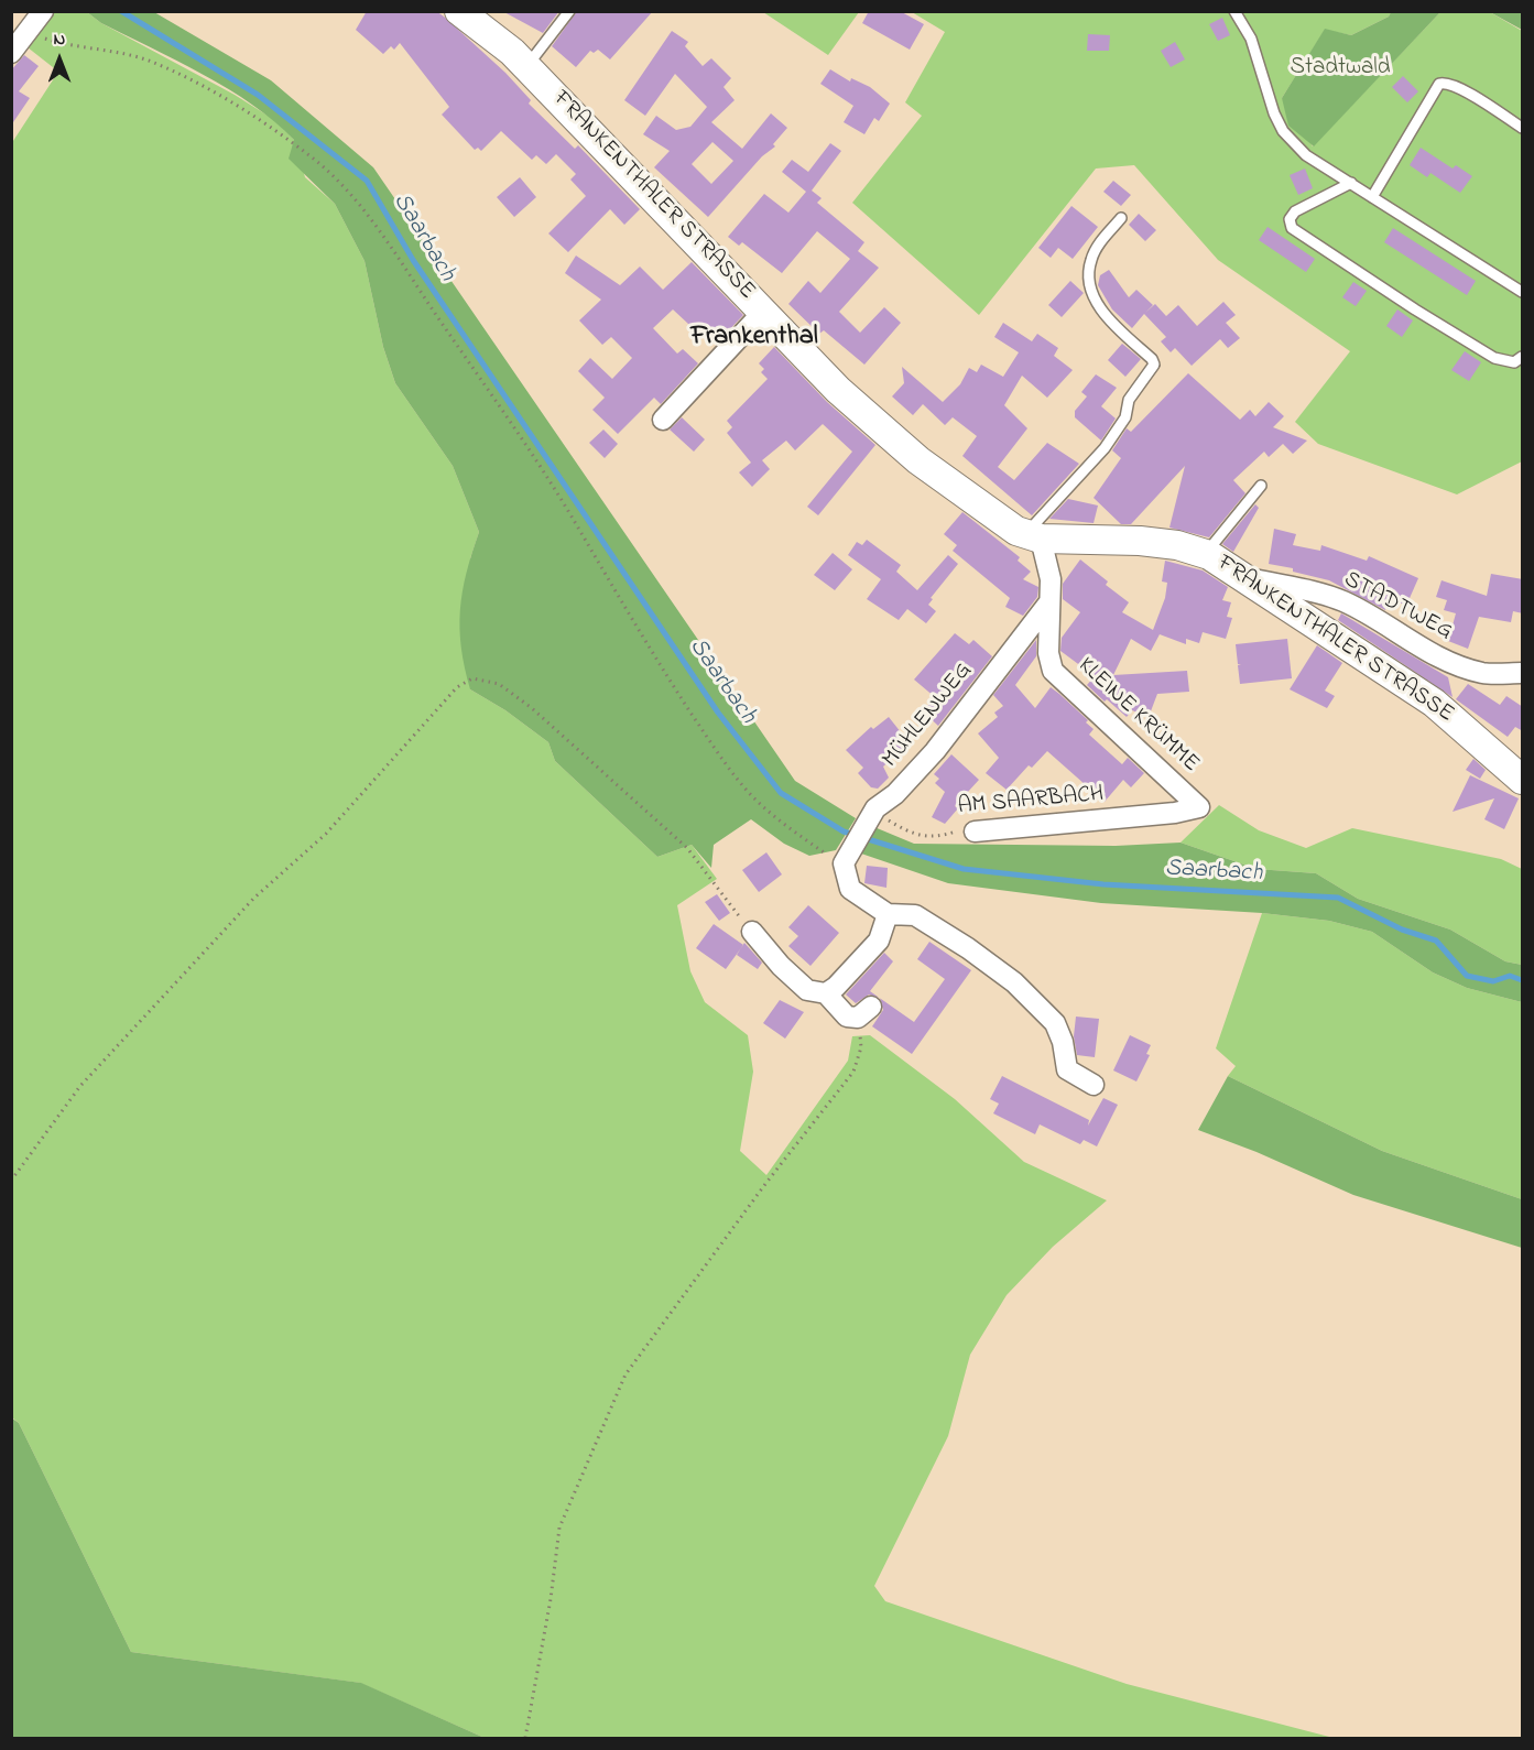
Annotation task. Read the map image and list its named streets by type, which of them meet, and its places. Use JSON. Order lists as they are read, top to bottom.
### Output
{
  "streets": {
    "main road": ["FRANKENTHALER STRASSE"],
    "street": [
      "STADTWEG",
      "MÜHLENWEG",
      "KLEINE KRÜMME",
      "AM SAARBACH"
    ]
  },
  "crossings": [
    ["FRANKENTHALER STRASSE", "STADTWEG"],
    ["FRANKENTHALER STRASSE", "KLEINE KRÜMME"],
    ["MÜHLENWEG", "KLEINE KRÜMME"],
    ["MÜHLENWEG", "AM SAARBACH"],
    ["KLEINE KRÜMME", "AM SAARBACH"]
  ],
  "districts": ["Frankenthal"],
  "water": ["Saarbach"],
  "parks": ["Stadtwald"],
  "north": "top"
}
